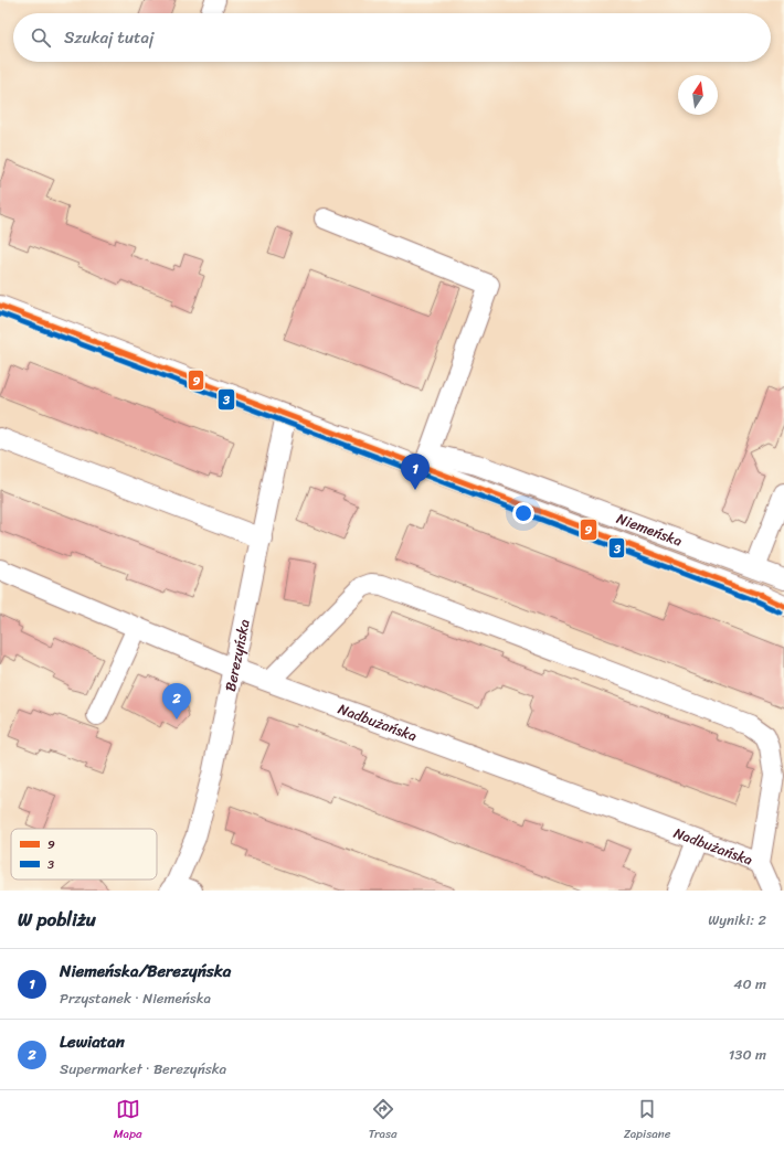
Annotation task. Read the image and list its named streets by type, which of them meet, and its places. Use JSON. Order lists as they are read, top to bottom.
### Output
{
  "streets": {
    "street": ["Niemeńska", "Berezyńska", "Nadbużańska"]
  },
  "crossings": [
    ["Niemeńska", "Berezyńska"],
    ["Berezyńska", "Nadbużańska"]
  ],
  "lines": ["transit line 9", "transit line 3"],
  "legend": ["9", "3"],
  "north": "top",
  "page": {
    "search": "Szukaj tutaj",
    "pins": ["1", "2"],
    "heading": ["W pobliżu", "Wyniki: 2"],
    "list": [
      {
        "mark": "1",
        "name": "Niemeńska/Berezyńska",
        "note": "Przystanek · Niemeńska",
        "value": "40 m"
      },
      {
        "mark": "2",
        "name": "Lewiatan",
        "note": "Supermarket · Berezyńska",
        "value": "130 m"
      }
    ],
    "nav": ["Mapa", "Trasa", "Zapisane"]
  }
}
